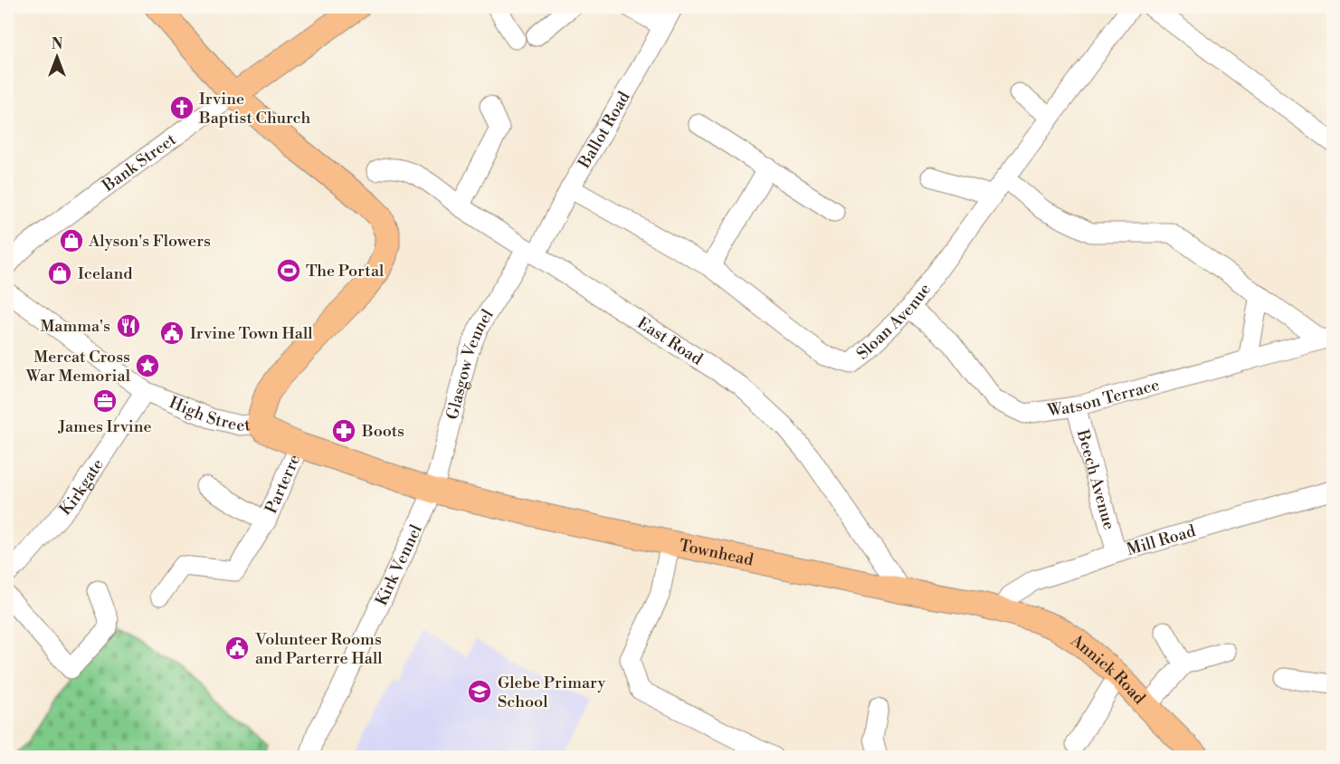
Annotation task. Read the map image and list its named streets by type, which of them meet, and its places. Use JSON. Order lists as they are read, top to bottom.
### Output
{
  "streets": {
    "main road": [
      "Bank Street",
      "High Street",
      "Townhead",
      "Annick Road"
    ],
    "street": [
      "Ballot Road",
      "Sloan Avenue",
      "East Road",
      "Glasgow Vennel",
      "Watson Terrace",
      "Beech Avenue",
      "Parterre",
      "Kirkgate",
      "Mill Road",
      "Kirk Vennel"
    ]
  },
  "crossings": [
    ["Ballot Road", "Sloan Avenue"],
    ["Ballot Road", "East Road"],
    ["Ballot Road", "Glasgow Vennel"],
    ["Sloan Avenue", "Watson Terrace"],
    ["East Road", "Glasgow Vennel"],
    ["East Road", "Townhead"],
    ["Glasgow Vennel", "High Street"],
    ["Glasgow Vennel", "Townhead"],
    ["Glasgow Vennel", "Kirk Vennel"],
    ["Watson Terrace", "Beech Avenue"],
    ["High Street", "Parterre"],
    ["High Street", "Kirkgate"],
    ["High Street", "Townhead"],
    ["High Street", "Kirk Vennel"],
    ["Beech Avenue", "Mill Road"],
    ["Mill Road", "Townhead"],
    ["Mill Road", "Annick Road"],
    ["Townhead", "Kirk Vennel"],
    ["Townhead", "Annick Road"]
  ],
  "places": {
    "church": ["Irvine Baptist Church"],
    "shop": ["Alyson's Flowers", "Iceland"],
    "sports": ["The Portal"],
    "restaurant": ["Mamma's"],
    "public building": ["Irvine Town Hall", "Volunteer Rooms and Parterre Hall"],
    "place": ["Mercat Cross War Memorial"],
    "office": ["James Irvine"],
    "pharmacy": ["Boots"],
    "school or university": ["Glebe Primary School"]
  },
  "north": "top"
}
